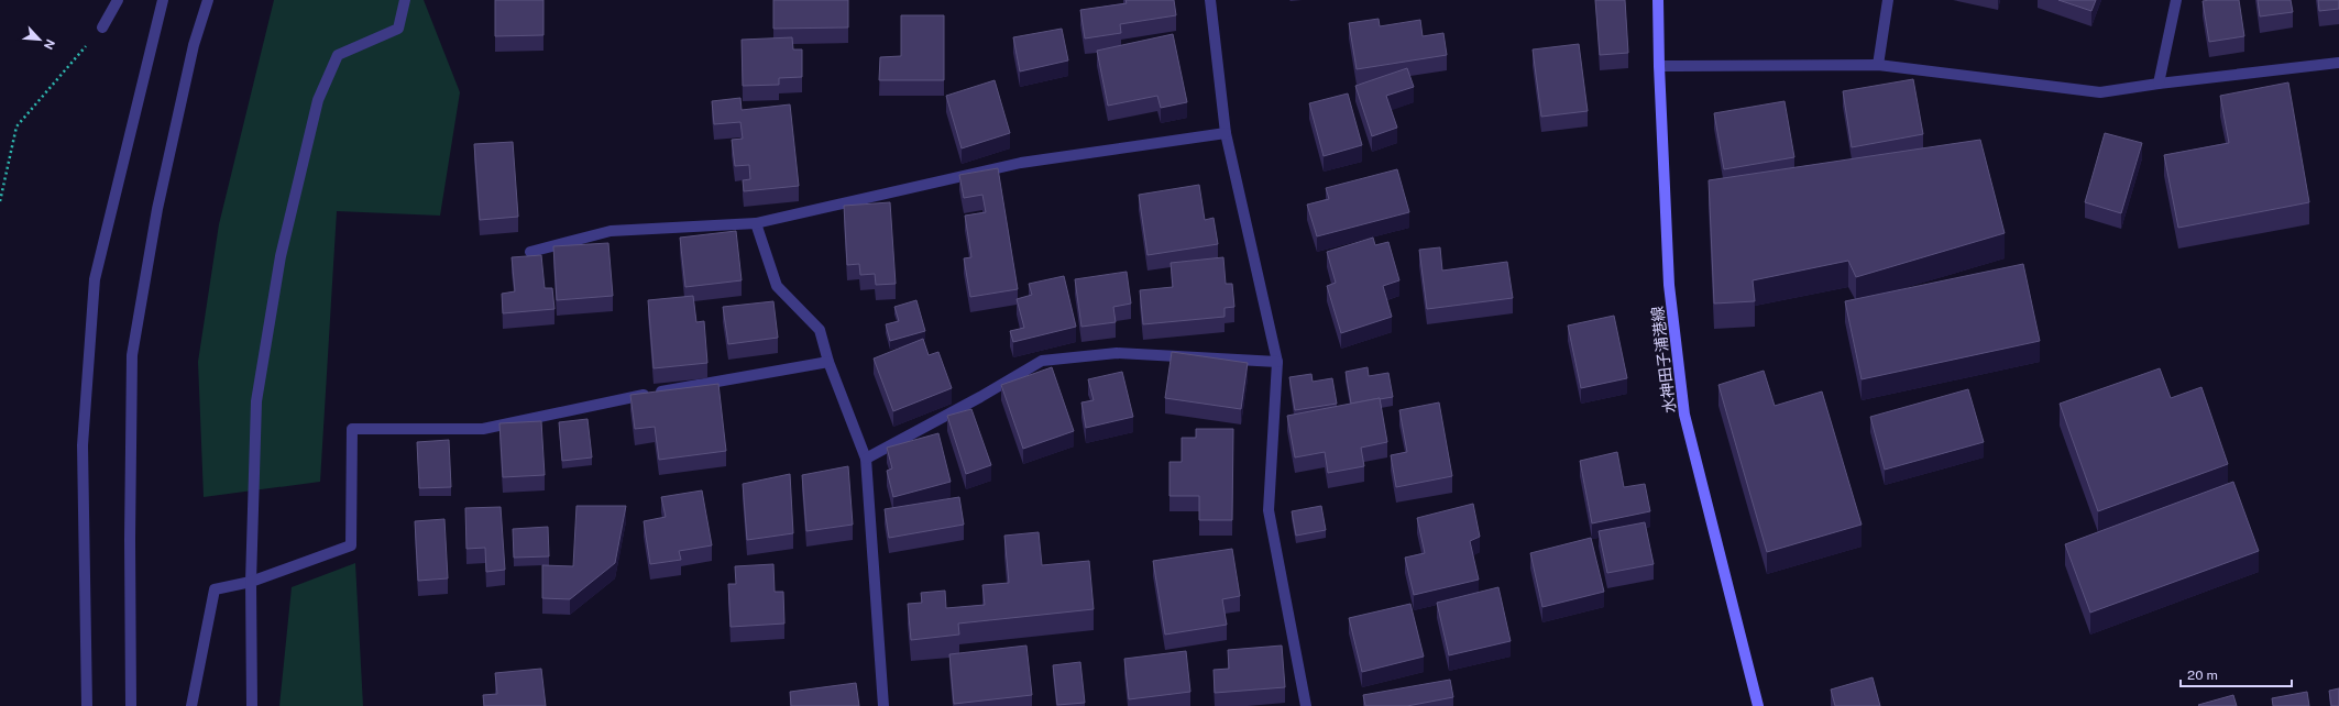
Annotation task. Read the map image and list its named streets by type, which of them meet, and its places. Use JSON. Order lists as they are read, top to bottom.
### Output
{
  "streets": {
    "main road": ["水神田子浦港線"]
  },
  "scale_bar": "20 m",
  "north": "bottom right"
}
